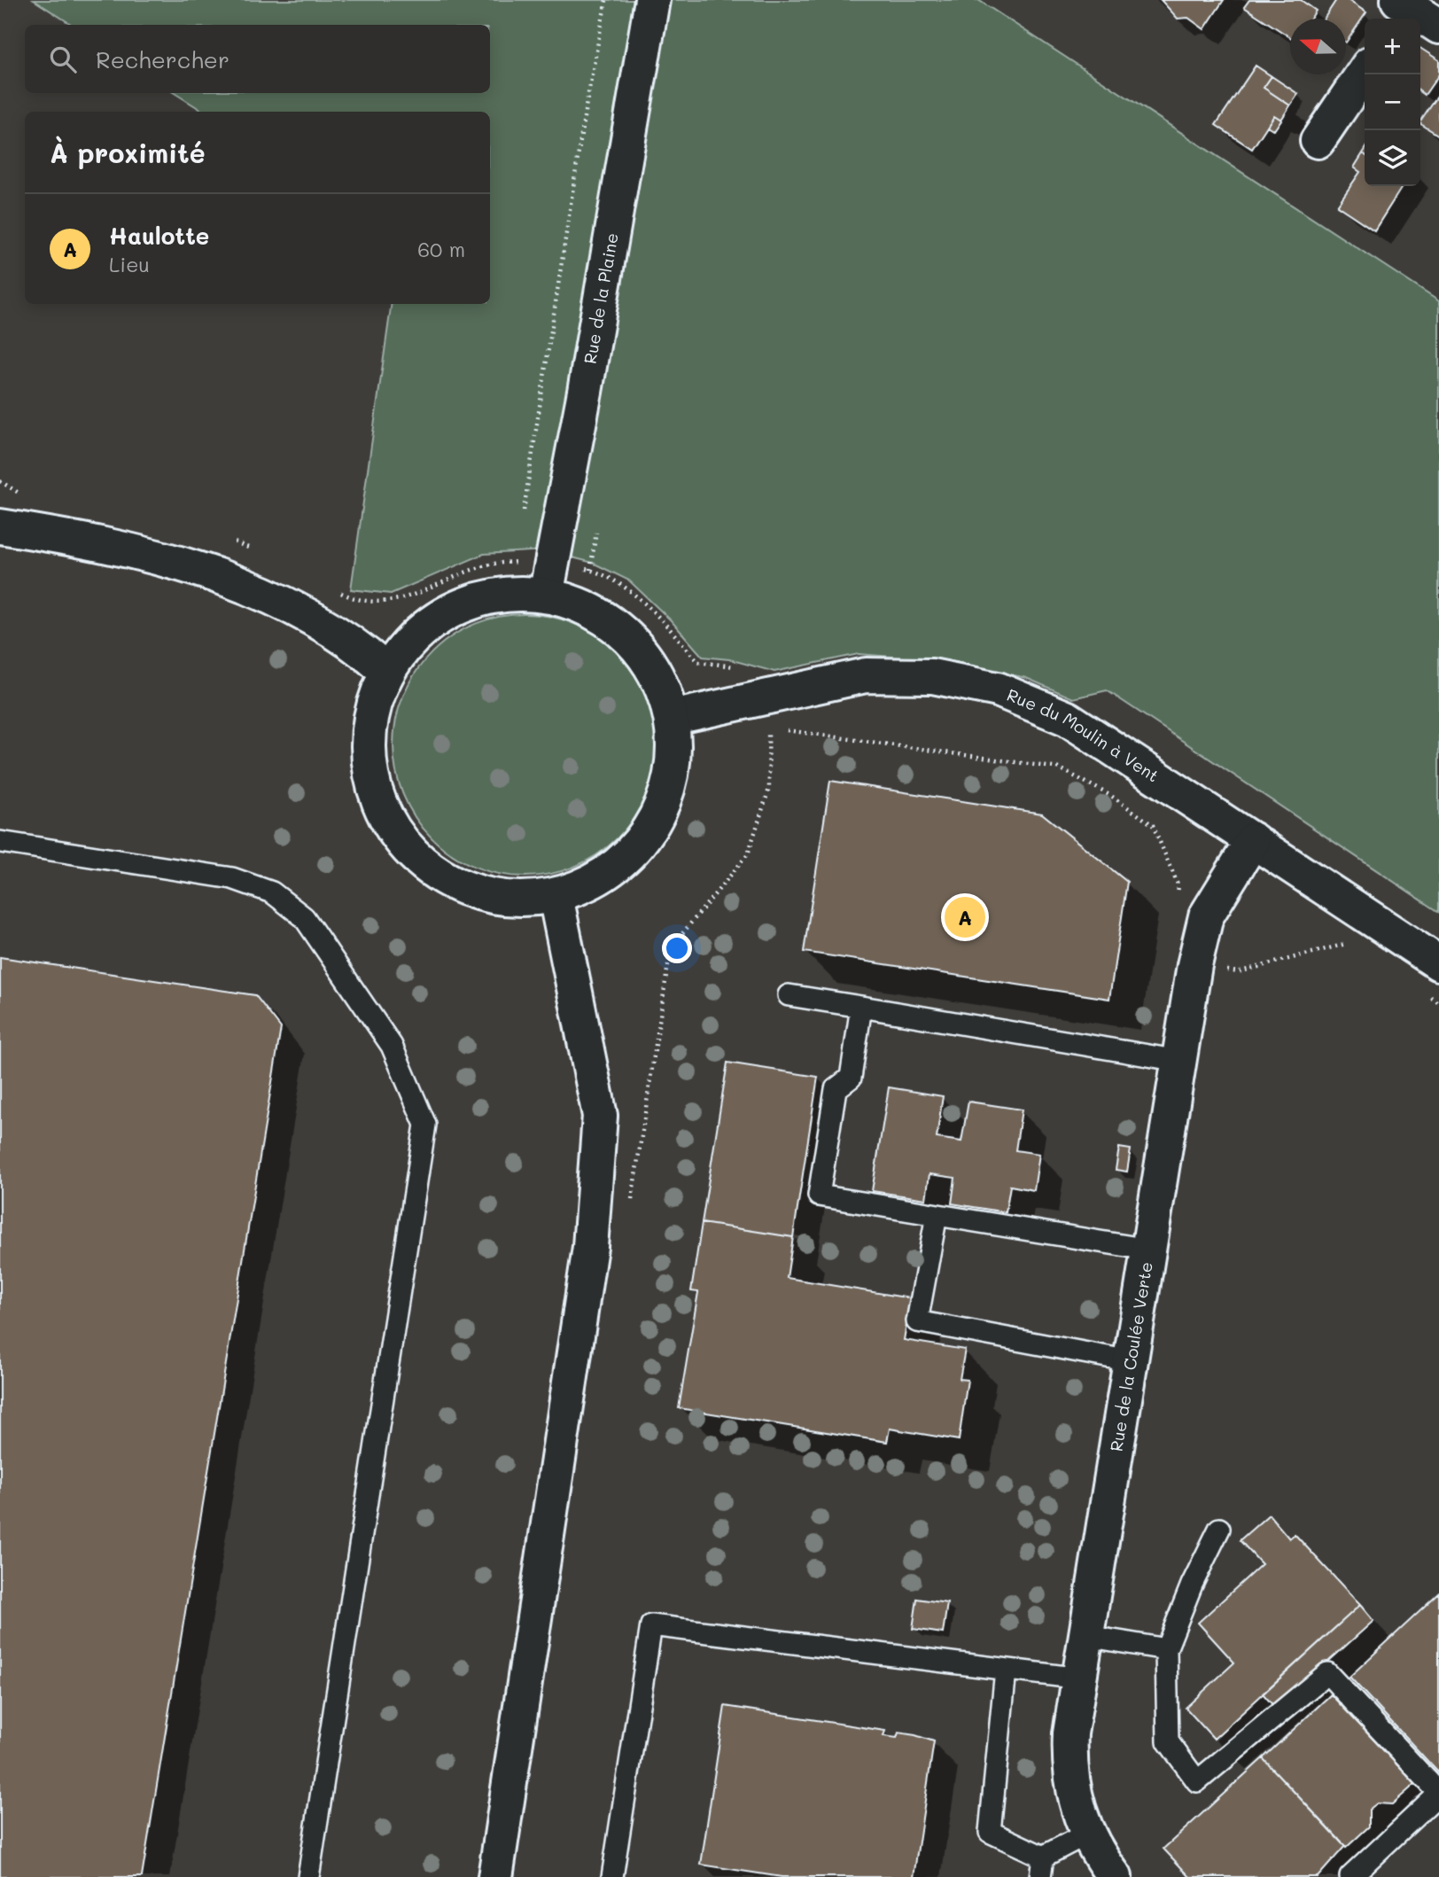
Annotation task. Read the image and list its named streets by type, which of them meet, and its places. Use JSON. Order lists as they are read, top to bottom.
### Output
{
  "streets": {
    "street": ["Rue de la Plaine", "Rue du Moulin à Vent", "Rue de la Coulée Verte"]
  },
  "crossings": [
    ["Rue du Moulin à Vent", "Rue de la Coulée Verte"]
  ],
  "north": "left",
  "page": {
    "map_buttons": ["+", "−"],
    "search": "Rechercher",
    "heading": "À proximité",
    "list": [
      {
        "mark": "A",
        "name": "Haulotte",
        "note": "Lieu",
        "value": "60 m"
      }
    ],
    "pins": "A"
  }
}
